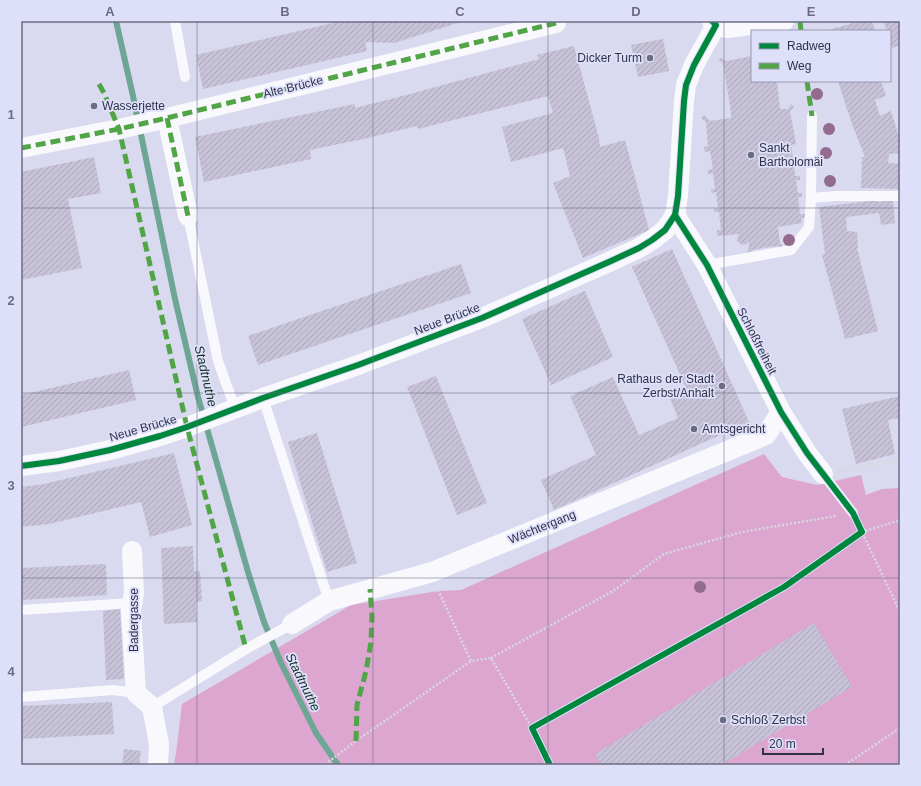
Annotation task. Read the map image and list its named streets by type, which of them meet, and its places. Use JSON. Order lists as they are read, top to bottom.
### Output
{
  "streets": {
    "street": [
      "Alte Brücke",
      "Neue Brücke",
      "Schloßfreiheit",
      "Wächtergang",
      "Badergasse"
    ]
  },
  "crossings": [
    ["Neue Brücke", "Schloßfreiheit"],
    ["Schloßfreiheit", "Wächtergang"]
  ],
  "water": ["Stadtnuthe"],
  "places": [
    "Dicker Turm",
    "Wasserjette",
    "Sankt Bartholomäi",
    "Rathaus der Stadt Zerbst/Anhalt",
    "Amtsgericht",
    "Schloß Zerbst"
  ],
  "legend": ["Radweg", "Weg"],
  "scale_bar": "20 m",
  "grid": {
    "columns": [
      "A",
      "B",
      "C",
      "D",
      "E"
    ],
    "rows": [
      "1",
      "2",
      "3",
      "4"
    ]
  }
}
